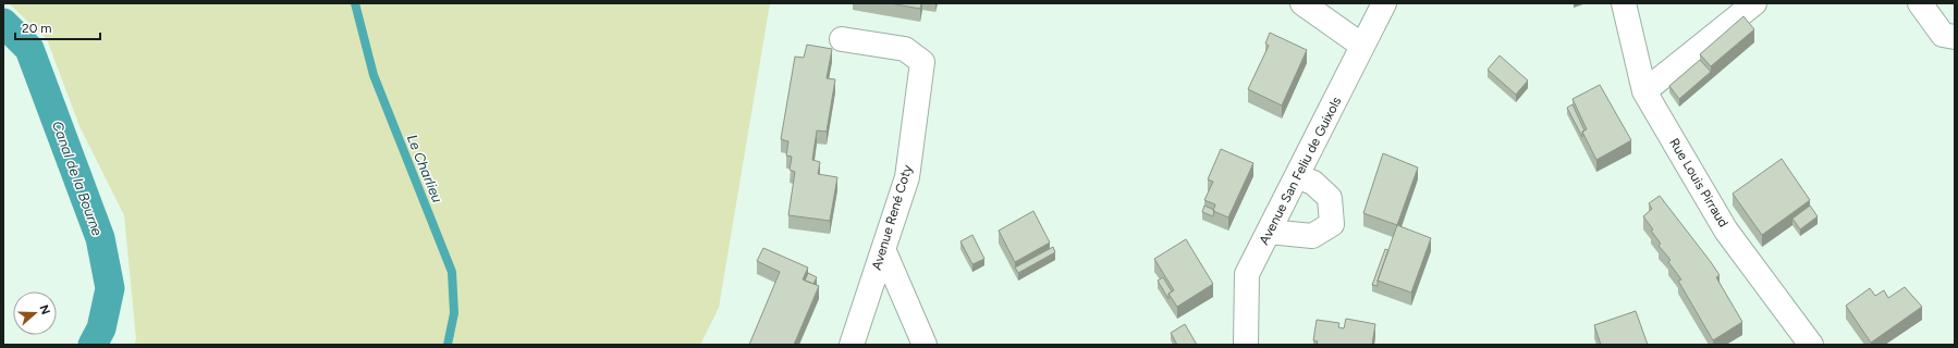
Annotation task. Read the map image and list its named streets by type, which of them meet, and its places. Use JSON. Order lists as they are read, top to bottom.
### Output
{
  "streets": {
    "street": ["Avenue San Feliu de Guixols", "Rue Louis Pirraud", "Avenue René Coty"]
  },
  "water": ["Le Charlieu", "Canal de la Bourne"],
  "scale_bar": "20 m",
  "north": "right"
}
